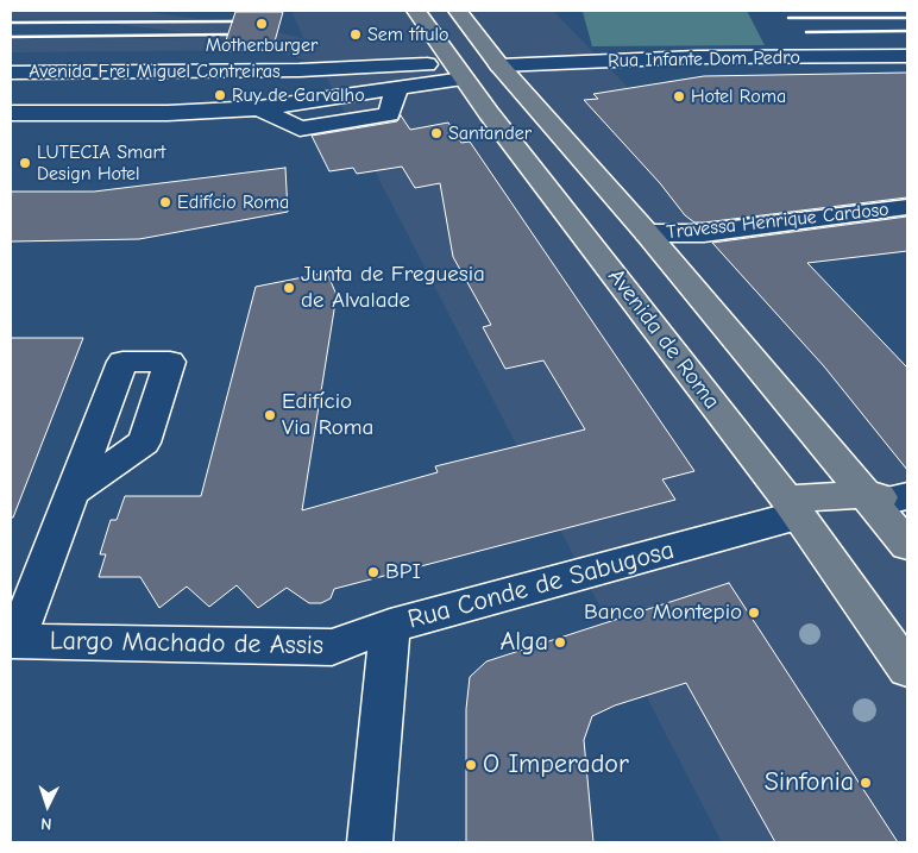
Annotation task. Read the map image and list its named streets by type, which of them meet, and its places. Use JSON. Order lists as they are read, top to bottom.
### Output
{
  "streets": {
    "main road": ["Avenida de Roma"],
    "street": [
      "Rua Infante Dom Pedro",
      "Avenida Frei Miguel Contreiras",
      "Travessa Henrique Cardoso",
      "Rua Conde de Sabugosa",
      "Largo Machado de Assis"
    ]
  },
  "crossings": [
    ["Avenida Frei Miguel Contreiras", "Avenida de Roma"],
    ["Avenida de Roma", "Rua Conde de Sabugosa"],
    ["Rua Conde de Sabugosa", "Largo Machado de Assis"]
  ],
  "places": [
    "Motherburger",
    "Sem título",
    "Ruy de Carvalho",
    "Hotel Roma",
    "Santander",
    "LUTECIA Smart Design Hotel",
    "Edifício Roma",
    "Junta de Freguesia de Alvalade",
    "Edifício Via Roma",
    "BPI",
    "Banco Montepio",
    "Alga",
    "O Imperador",
    "Sinfonia"
  ],
  "north": "bottom"
}
